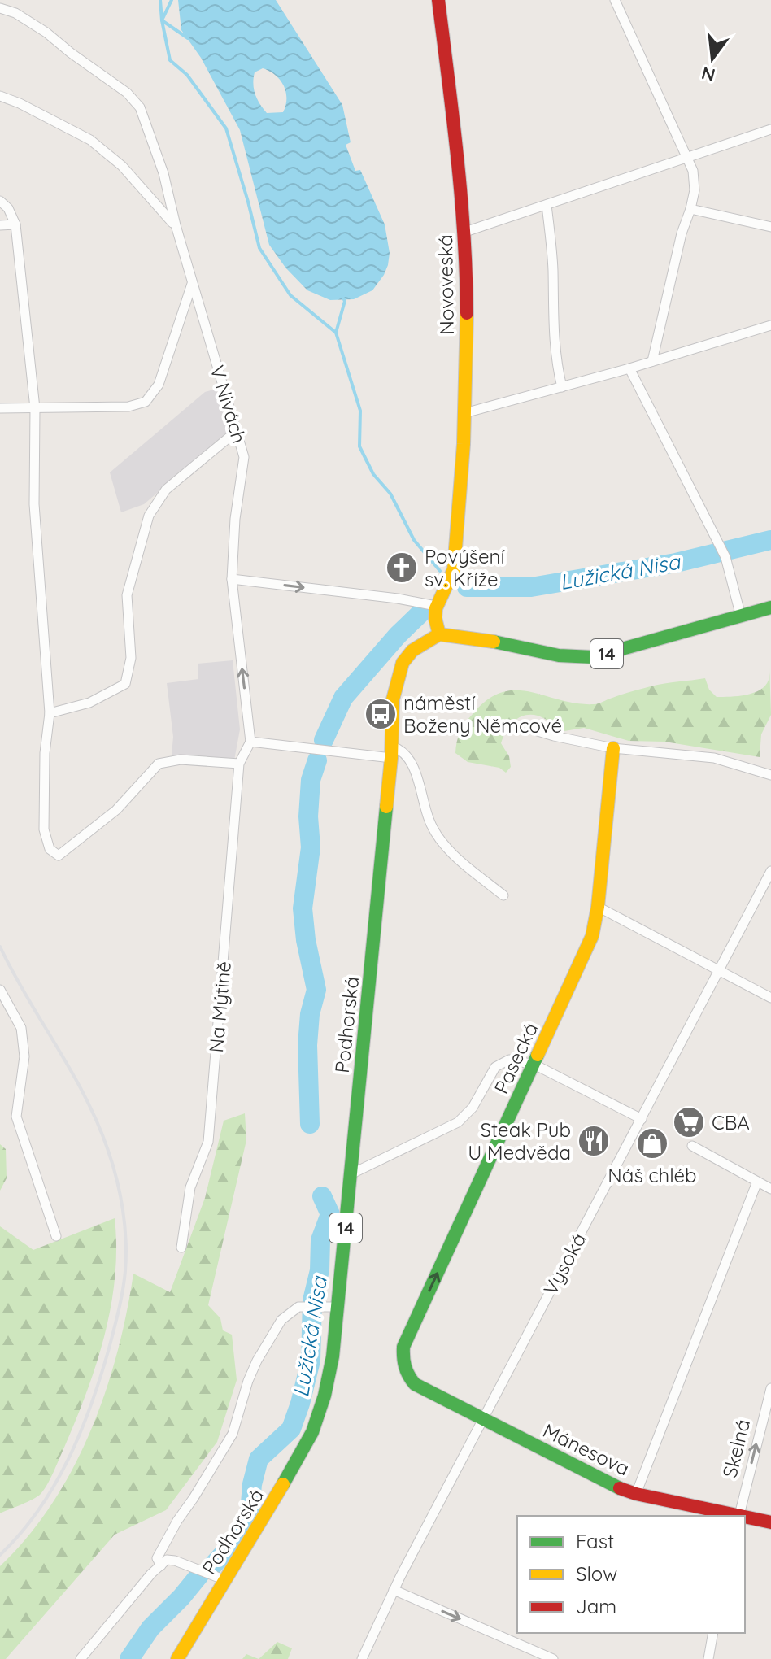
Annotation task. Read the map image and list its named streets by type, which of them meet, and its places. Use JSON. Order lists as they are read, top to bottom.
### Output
{
  "streets": {
    "street": [
      "Novoveská",
      "V Nivách",
      "14",
      "Na Mýtině",
      "Podhorská",
      "Pasecká",
      "Vysoká",
      "Skelná",
      "Mánesova"
    ]
  },
  "crossings": [
    ["V Nivách", "Na Mýtině"],
    ["14", "Podhorská"],
    ["Pasecká", "Mánesova"],
    ["Vysoká", "Mánesova"]
  ],
  "one_way": ["Pasecká", "Skelná"],
  "water": ["Lužická Nisa"],
  "places": {
    "church": ["Povýšení sv. Kříže"],
    "bus stop": ["náměstí Boženy Němcové"],
    "supermarket": ["CBA"],
    "restaurant": ["Steak Pub U Medvěda"],
    "shop": ["Náš chléb"]
  },
  "legend": ["Fast", "Slow", "Jam"],
  "north": "bottom"
}
